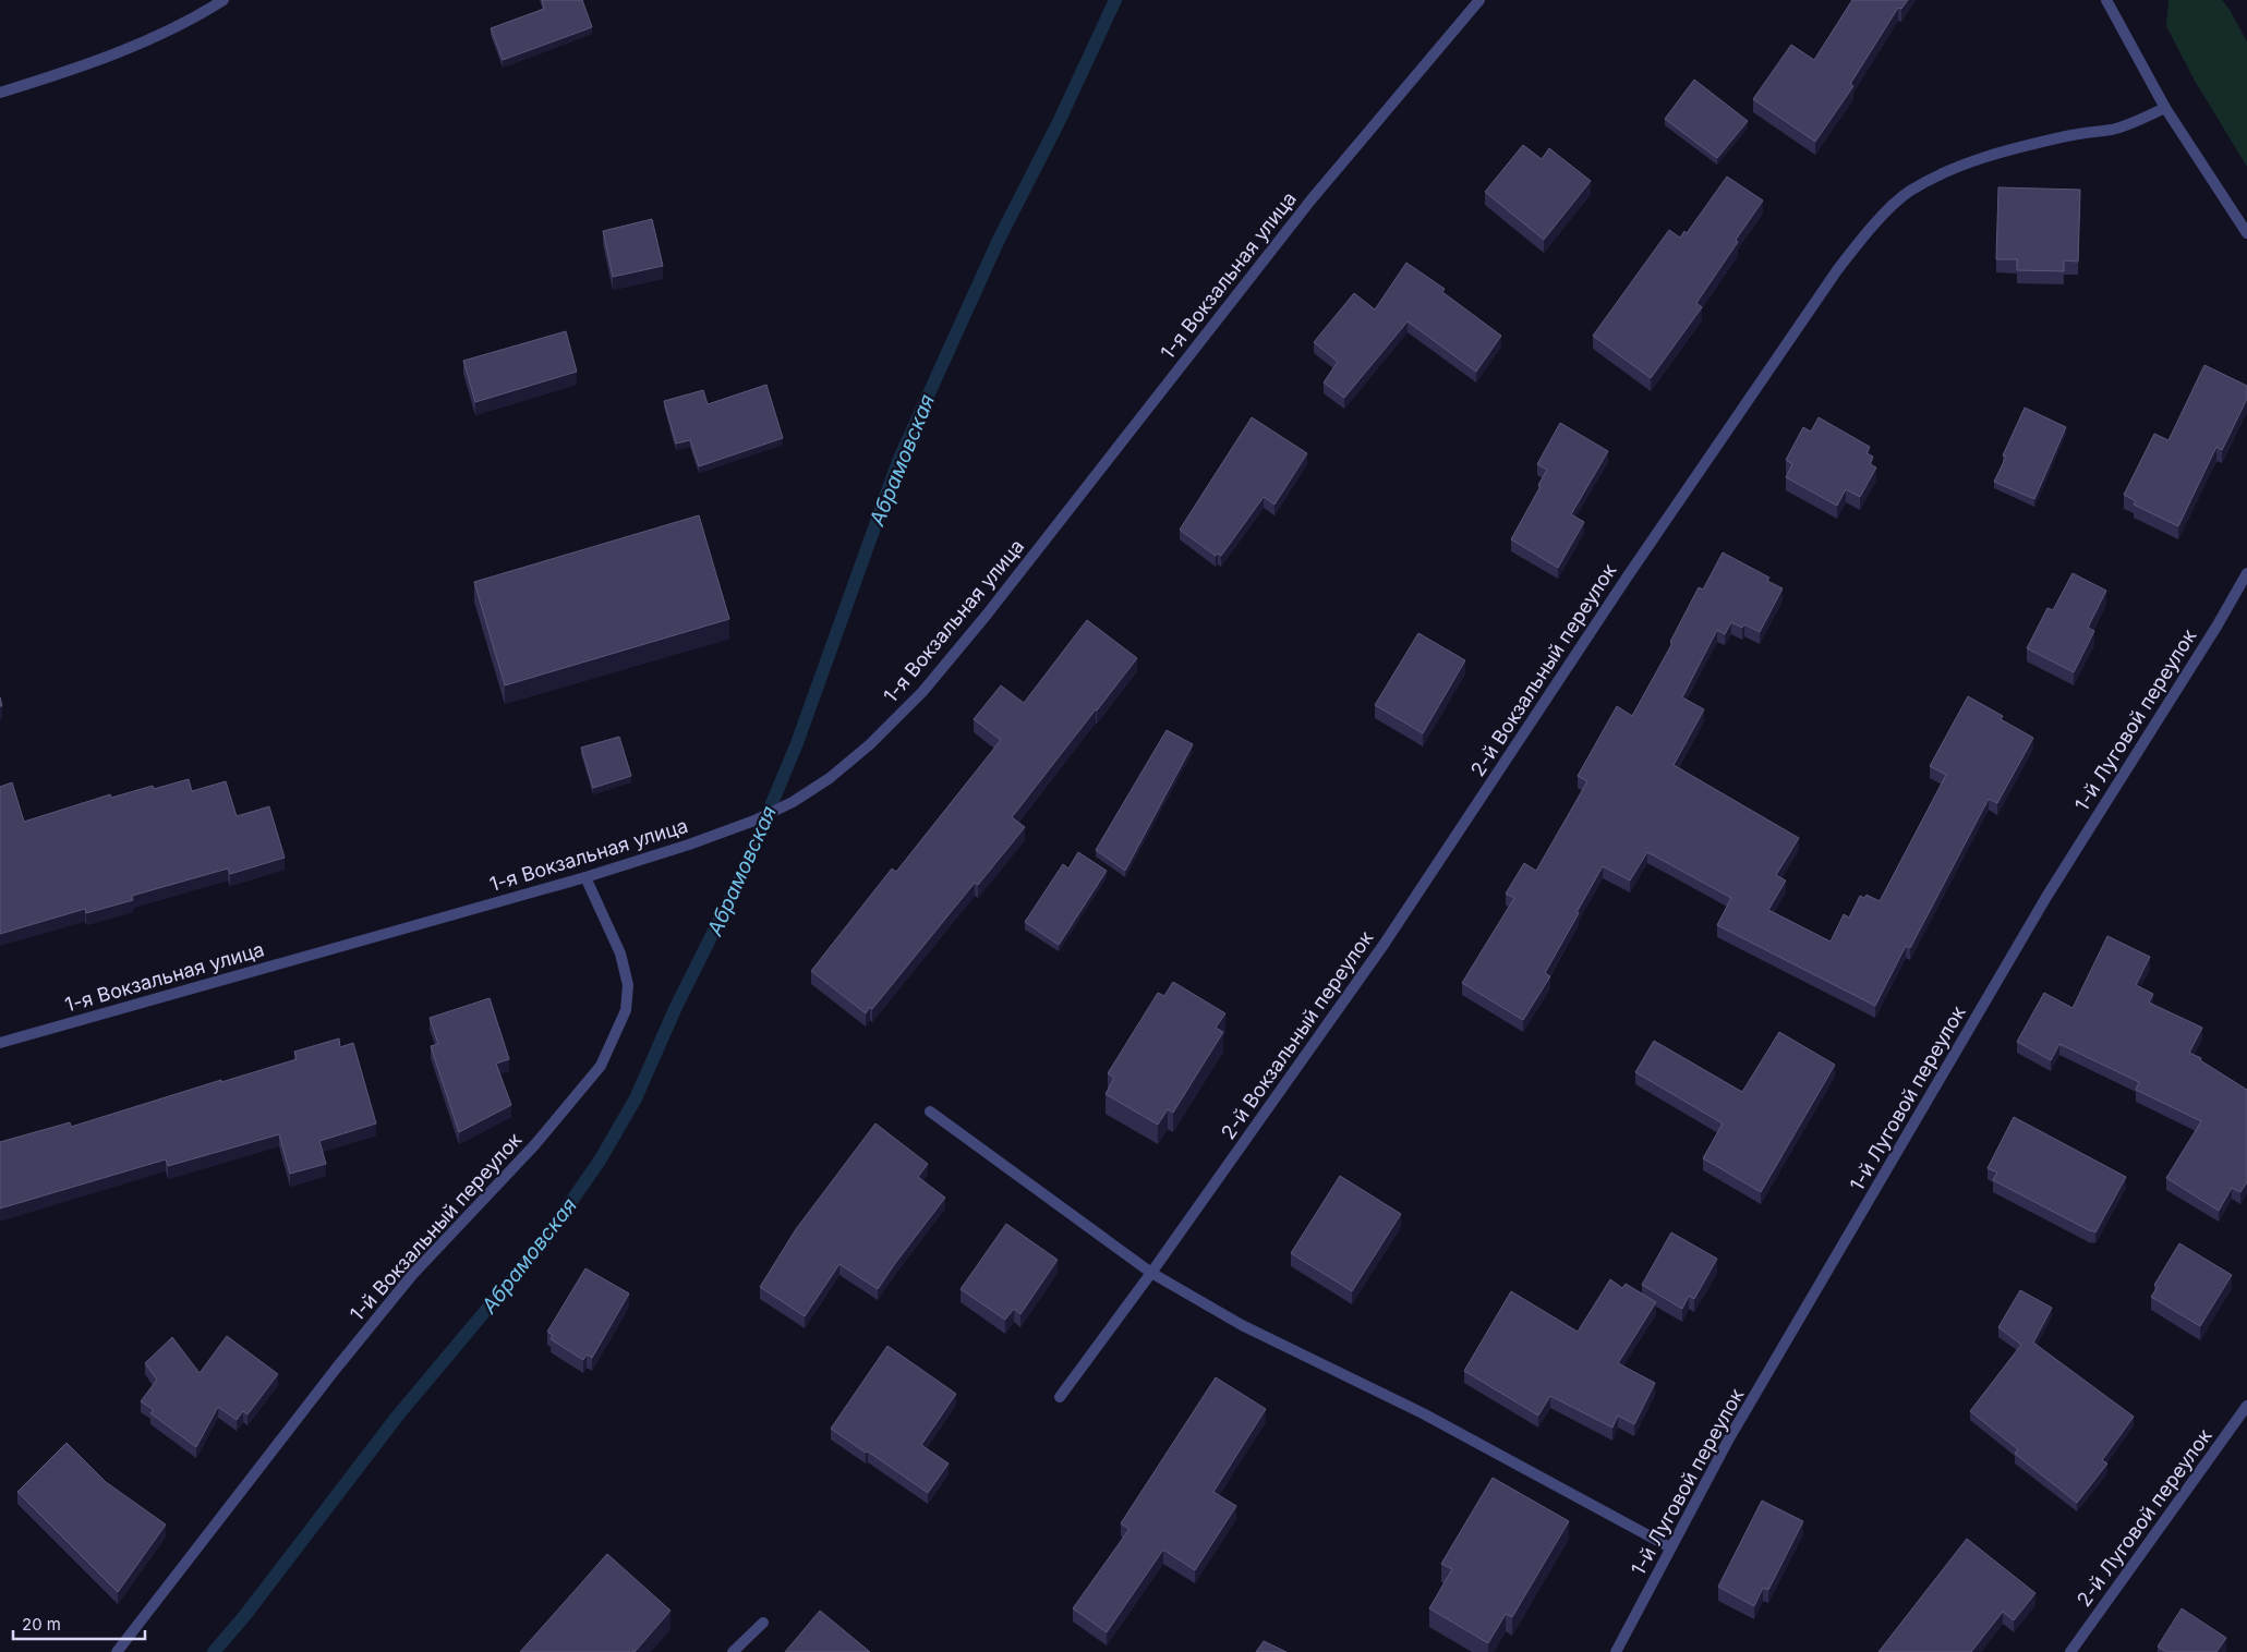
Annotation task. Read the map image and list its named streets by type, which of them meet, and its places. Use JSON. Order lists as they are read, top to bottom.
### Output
{
  "streets": {
    "street": [
      "1-я Вокзальная улица",
      "2-й Вокзальный переулок",
      "1-й Луговой переулок",
      "1-й Вокзальный переулок",
      "2-й Луговой переулок"
    ]
  },
  "crossings": [
    ["1-я Вокзальная улица", "1-й Вокзальный переулок"]
  ],
  "water": ["Абрамовская"],
  "scale_bar": "20 m"
}
